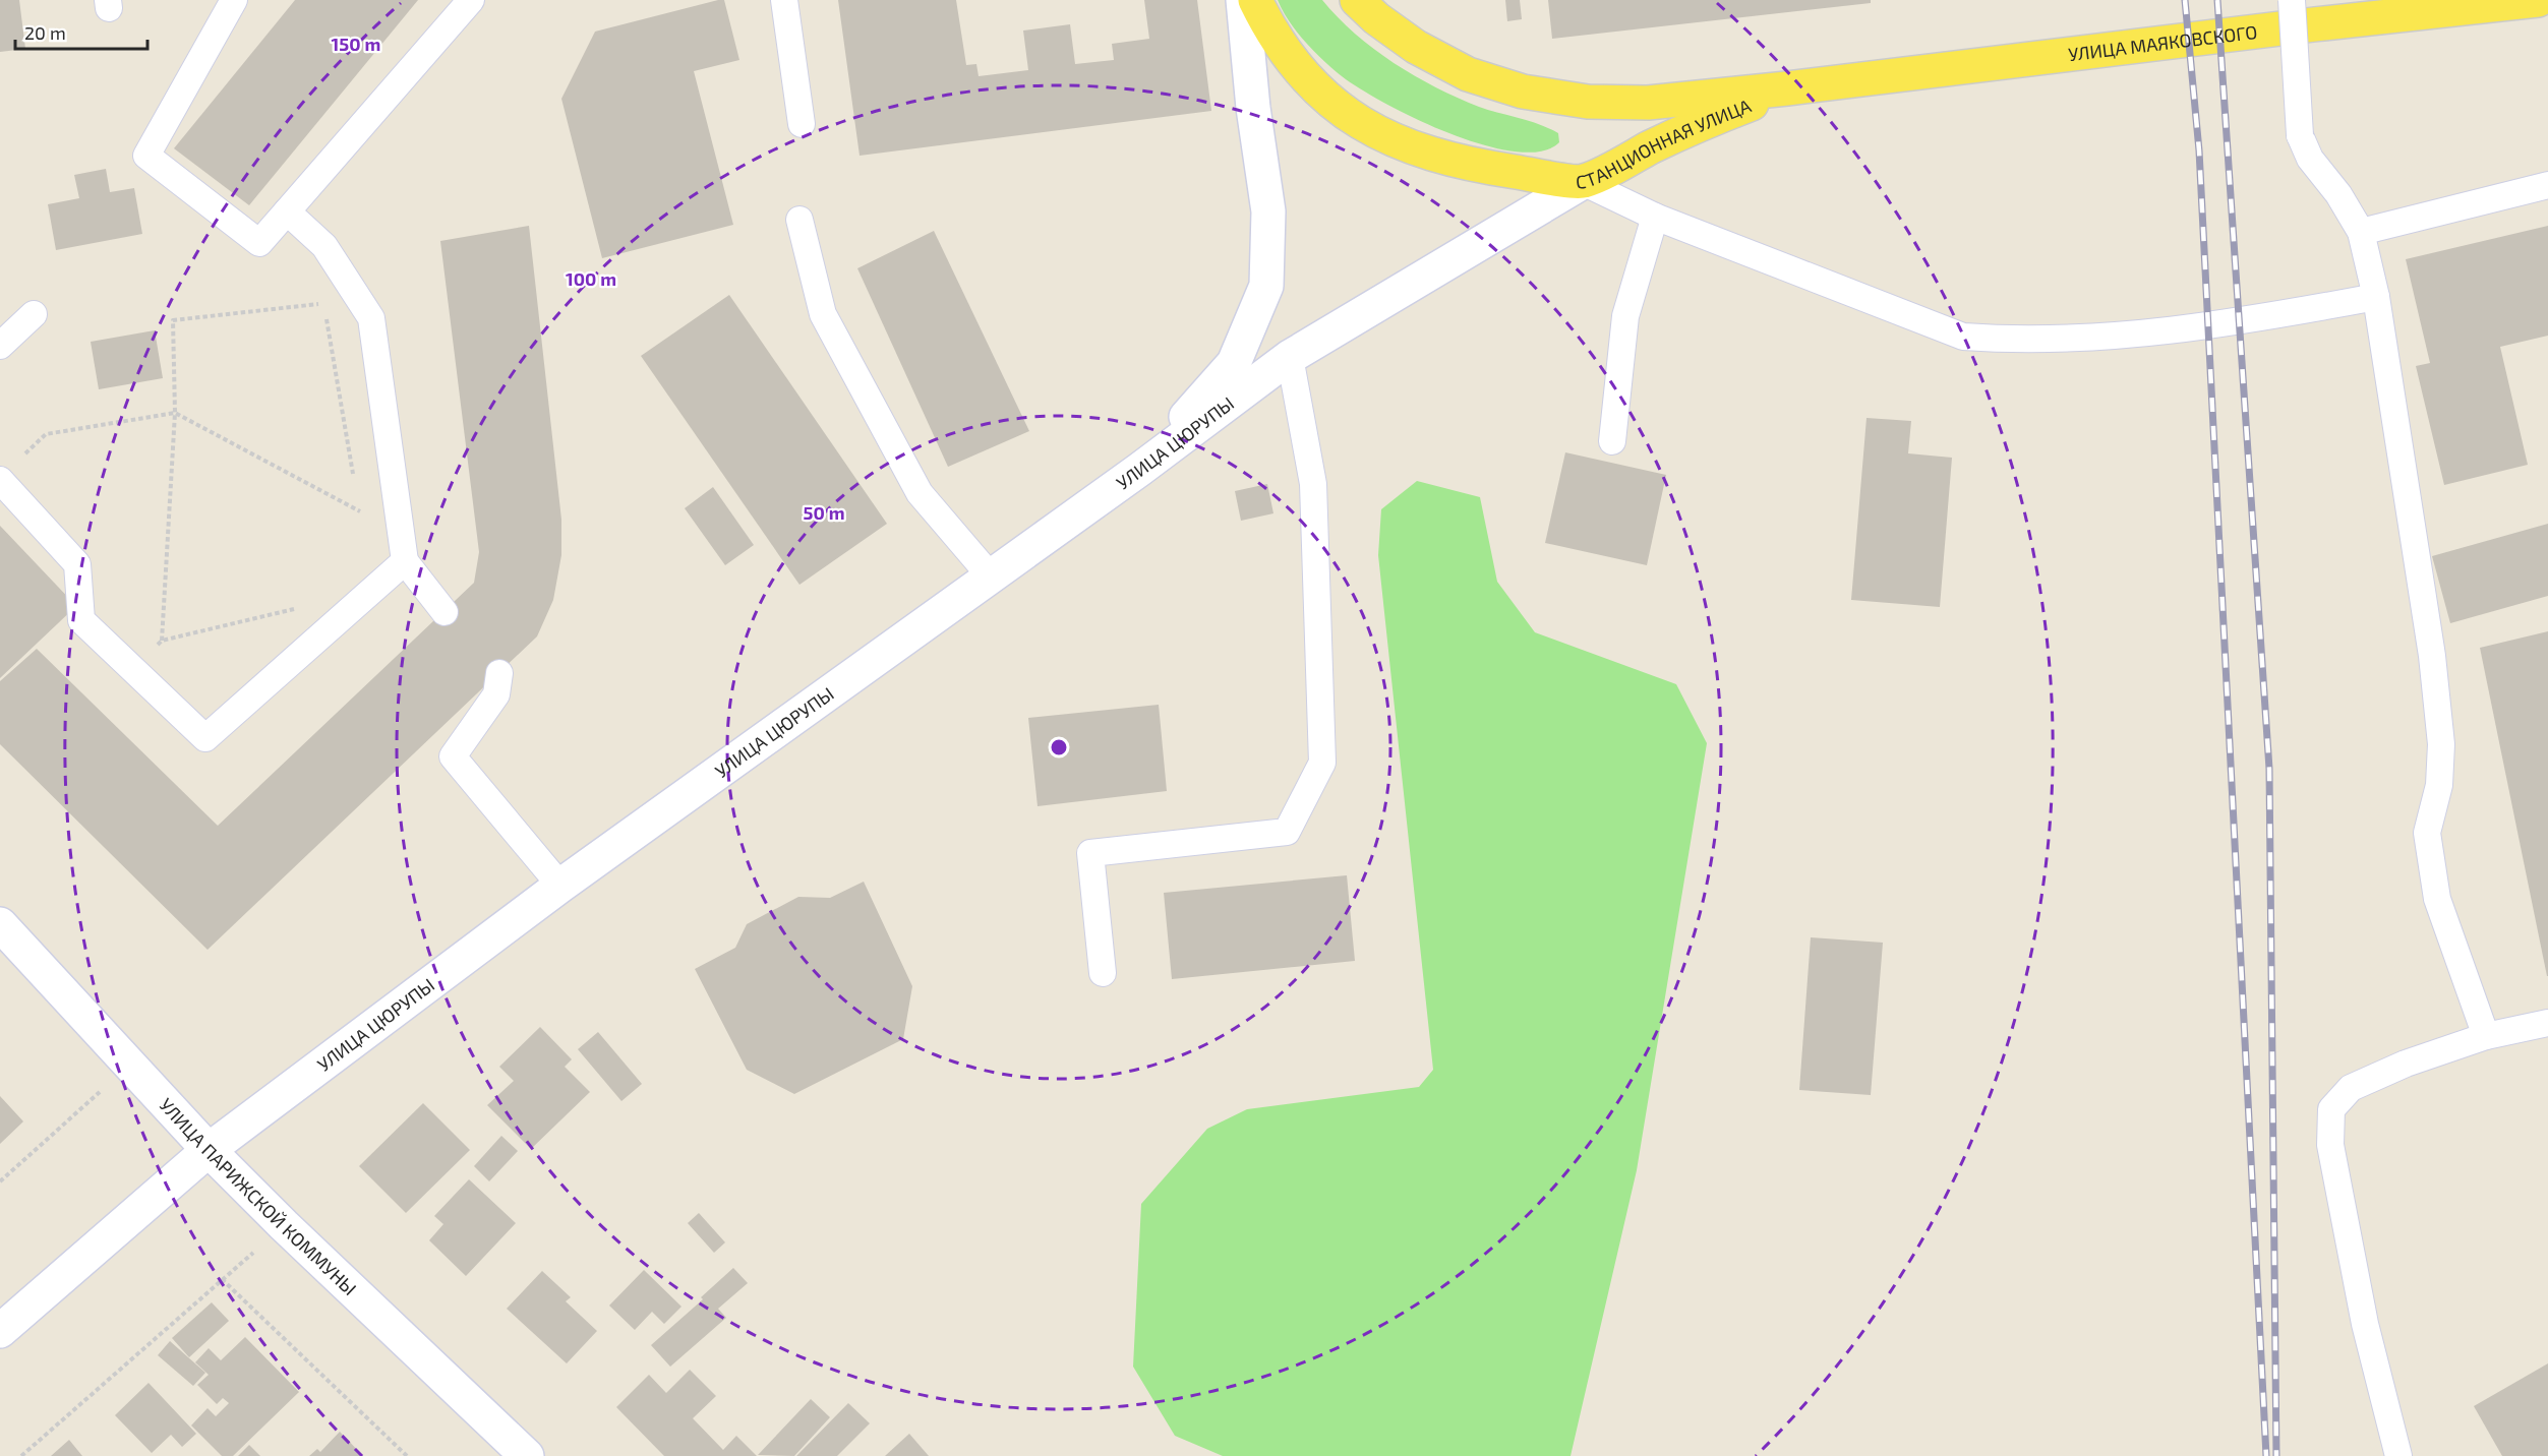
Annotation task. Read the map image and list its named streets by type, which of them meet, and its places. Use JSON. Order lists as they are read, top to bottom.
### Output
{
  "streets": {
    "main road": [
      "УЛИЦА МАЯКОВСКОГО",
      "СТАНЦИОННАЯ УЛИЦА",
      "УЛИЦА ЦЮРУПЫ",
      "УЛИЦА ПАРИЖСКОЙ КОММУНЫ"
    ]
  },
  "crossings": [
    ["УЛИЦА МАЯКОВСКОГО", "СТАНЦИОННАЯ УЛИЦА"],
    ["СТАНЦИОННАЯ УЛИЦА", "УЛИЦА ЦЮРУПЫ"],
    ["УЛИЦА ЦЮРУПЫ", "УЛИЦА ПАРИЖСКОЙ КОММУНЫ"]
  ],
  "scale_bar": "20 m",
  "rings": ["150 m", "100 m", "50 m"]
}
